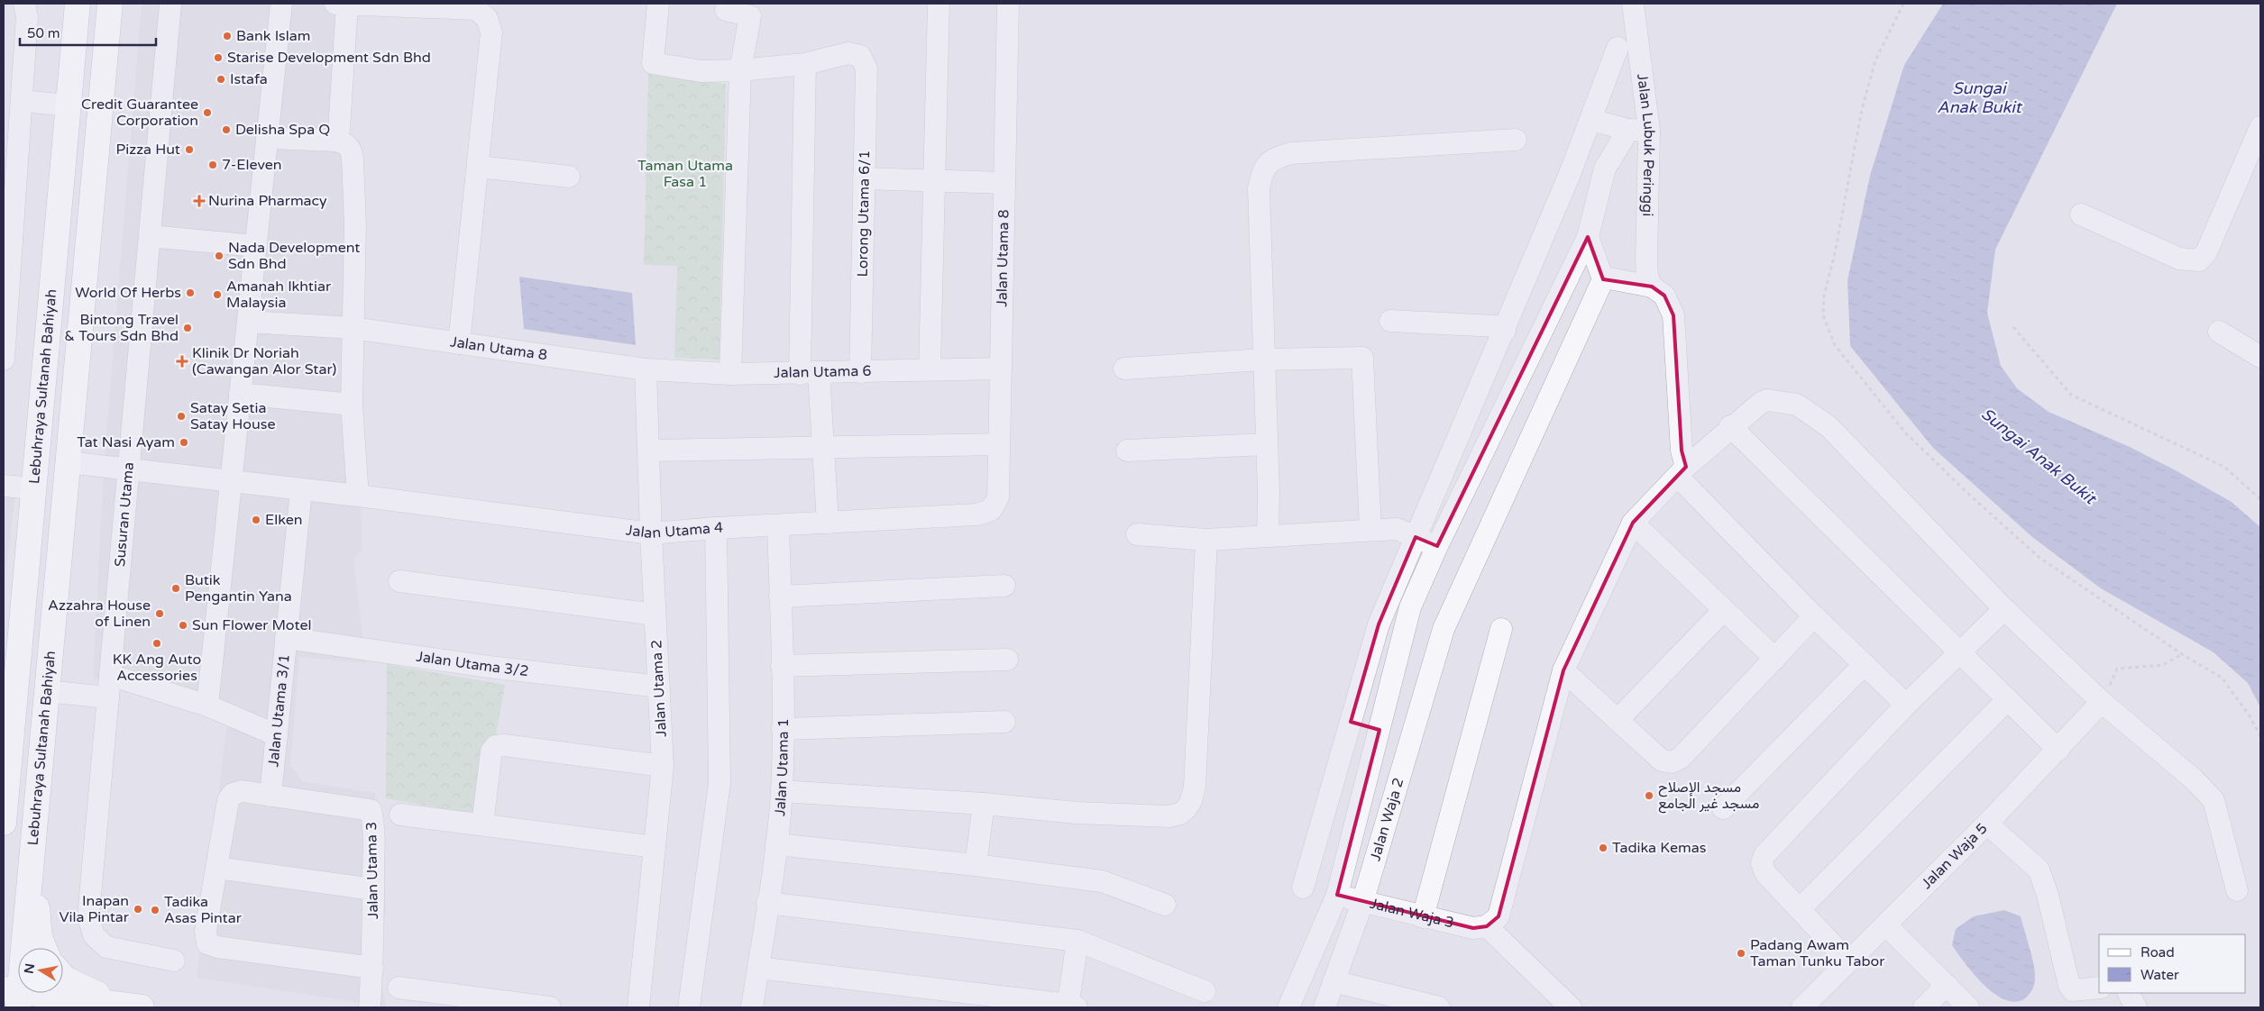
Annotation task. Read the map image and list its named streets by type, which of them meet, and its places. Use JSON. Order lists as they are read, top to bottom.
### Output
{
  "streets": {
    "main road": ["Lebuhraya Sultanah Bahiyah"],
    "street": [
      "Jalan Lubuk Peringgi",
      "Lorong Utama 6/1",
      "Jalan Utama 8",
      "Jalan Utama 6",
      "Susuran Utama",
      "Jalan Utama 4",
      "Jalan Utama 3/2",
      "Jalan Utama 2",
      "Jalan Utama 3/1",
      "Jalan Utama 1",
      "Jalan Waja 2",
      "Jalan Waja 5",
      "Jalan Utama 3",
      "Jalan Waja 3"
    ]
  },
  "crossings": [
    ["Lorong Utama 6/1", "Jalan Utama 6"],
    ["Jalan Utama 8", "Jalan Utama 6"],
    ["Jalan Utama 8", "Jalan Utama 4"],
    ["Jalan Utama 8", "Jalan Utama 2"],
    ["Jalan Utama 6", "Jalan Utama 2"],
    ["Lebuhraya Sultanah Bahiyah", "Jalan Utama 4"],
    ["Susuran Utama", "Jalan Utama 4"],
    ["Jalan Utama 4", "Jalan Utama 2"],
    ["Jalan Utama 4", "Jalan Utama 3/1"],
    ["Jalan Utama 4", "Jalan Utama 1"],
    ["Jalan Utama 3/2", "Jalan Utama 2"],
    ["Jalan Utama 3/2", "Jalan Utama 3/1"],
    ["Jalan Utama 2", "Jalan Utama 3"],
    ["Jalan Utama 3/1", "Jalan Utama 3"],
    ["Jalan Waja 2", "Jalan Waja 3"]
  ],
  "water": ["Sungai Anak Bukit"],
  "parks": ["Taman Utama Fasa 1"],
  "places": {
    "other": [
      "Bank Islam",
      "Starise Development Sdn Bhd",
      "Istafa",
      "Credit Guarantee Corporation",
      "Delisha Spa Q",
      "Pizza Hut",
      "7-Eleven",
      "Nada Development Sdn Bhd",
      "World Of Herbs",
      "Amanah Ikhtiar Malaysia",
      "Bintong Travel & Tours Sdn Bhd",
      "Satay Setia Satay House",
      "Tat Nasi Ayam",
      "Elken",
      "Butik Pengantin Yana",
      "Azzahra House of Linen",
      "Sun Flower Motel",
      "KK Ang Auto Accessories",
      "مسجد الإصلاح مسجد غير الجامع",
      "Tadika Kemas",
      "Inapan Vila Pintar",
      "Tadika Asas Pintar",
      "Padang Awam Taman Tunku Tabor"
    ],
    "health": ["Nurina Pharmacy", "Klinik Dr Noriah (Cawangan Alor Star)"]
  },
  "legend": ["Road", "Water"],
  "scale_bar": "50 m",
  "north": "left"
}
